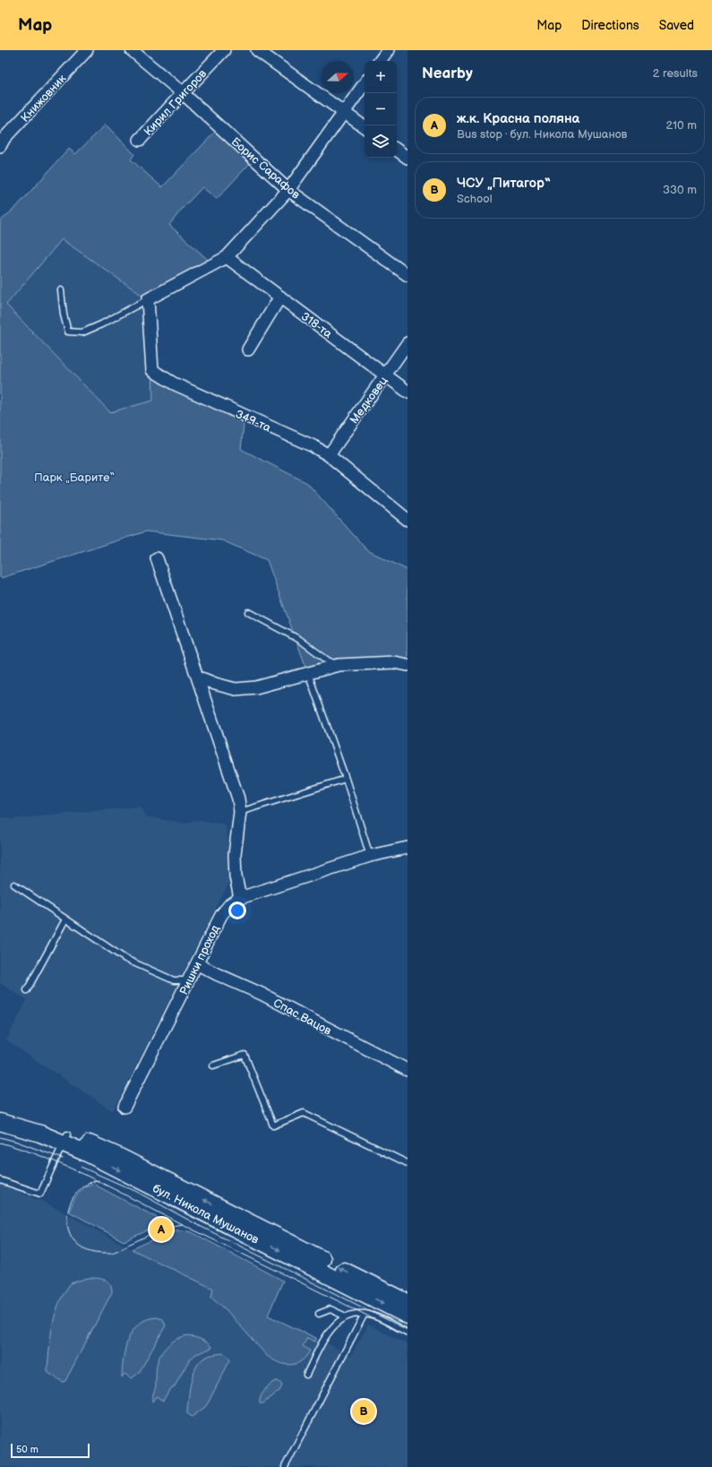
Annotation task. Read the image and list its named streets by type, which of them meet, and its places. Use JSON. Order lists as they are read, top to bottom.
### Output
{
  "streets": {
    "main road": ["бул. Никола Мушанов"],
    "street": [
      "Книжовник",
      "Кирил Григоров",
      "Борис Сарафов",
      "318-та",
      "Медковец",
      "349-та",
      "Ришки проход",
      "Спас Вацов"
    ]
  },
  "crossings": [
    ["Кирил Григоров", "Борис Сарафов"],
    ["318-та", "Медковец"],
    ["Медковец", "349-та"],
    ["Ришки проход", "Спас Вацов"]
  ],
  "parks": ["Парк „Барите“"],
  "scale_bar": "50 m",
  "north": "right",
  "page": {
    "header": "Map",
    "nav": ["Map", "Directions", "Saved"],
    "heading": ["Nearby", "2 results"],
    "map_buttons": ["+", "−"],
    "list": [
      {
        "mark": "A",
        "name": "ж.к. Красна поляна",
        "note": "Bus stop · бул. Никола Мушанов",
        "value": "210 m"
      },
      {
        "mark": "B",
        "name": "ЧСУ „Питагор“",
        "note": "School",
        "value": "330 m"
      }
    ],
    "pins": ["A", "B"],
    "scale": "50 m"
  }
}
